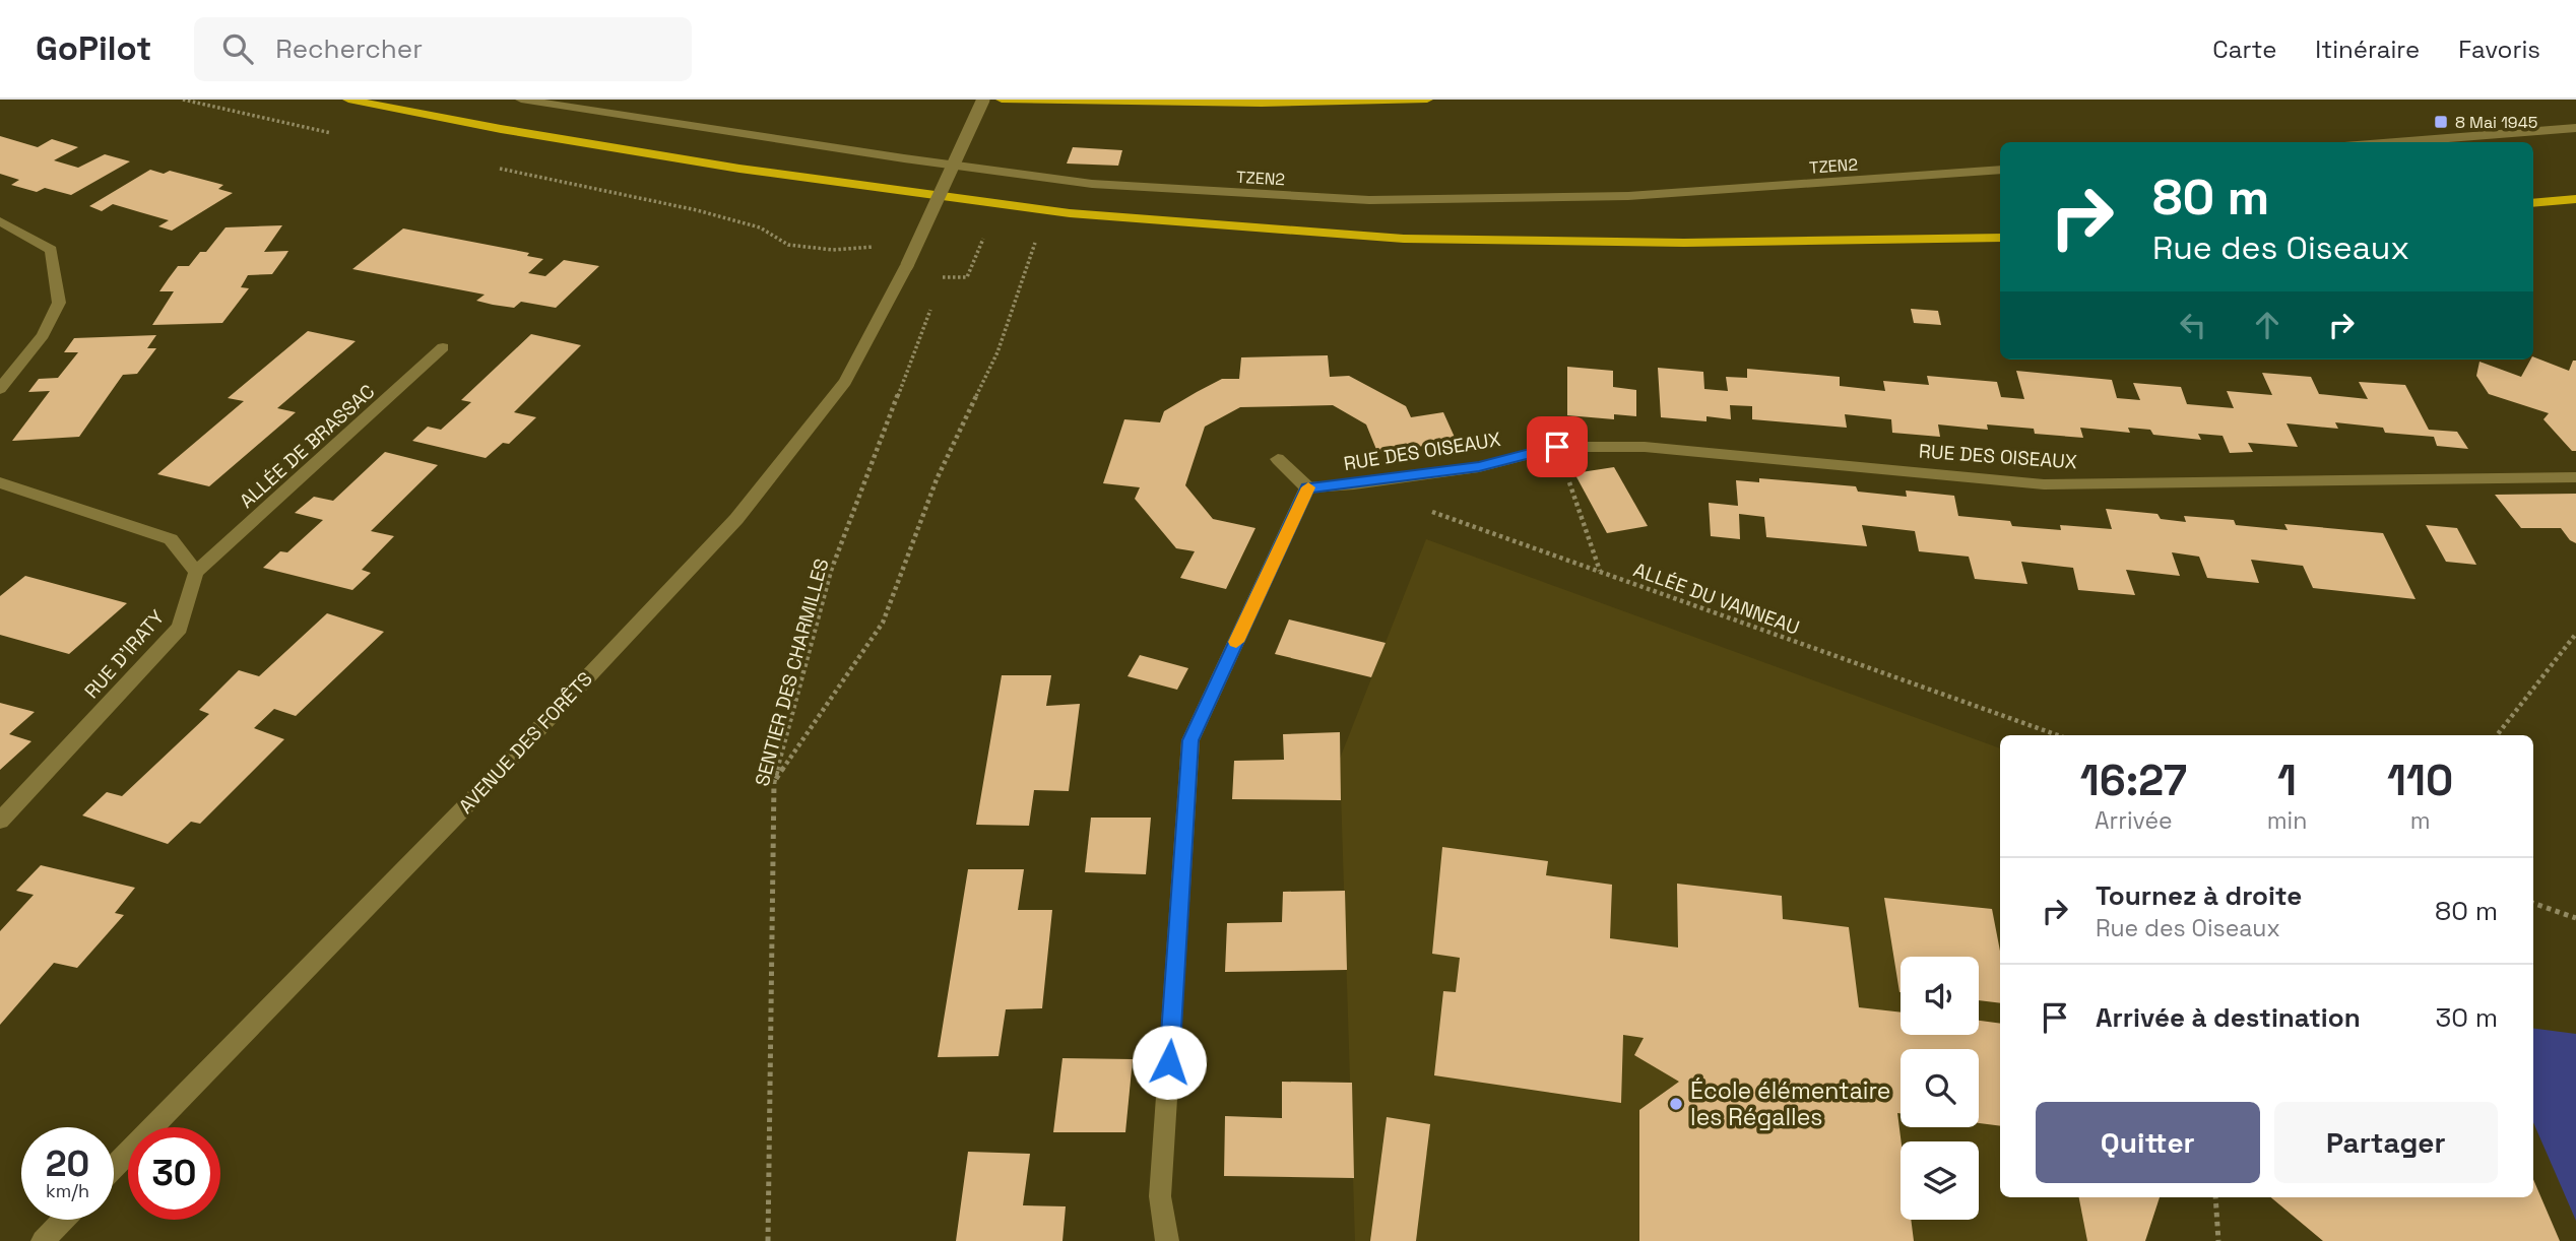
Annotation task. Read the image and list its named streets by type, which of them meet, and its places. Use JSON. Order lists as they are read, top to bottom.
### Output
{
  "streets": {
    "street": [
      "TZEN2",
      "ALLÉE DE BRASSAC",
      "RUE DES OISEAUX",
      "RUE D'IRATY",
      "AVENUE DES FORÊTS"
    ],
    "path": ["ALLÉE DU VANNEAU", "SENTIER DES CHARMILLES"]
  },
  "crossings": [
    ["ALLÉE DE BRASSAC", "RUE D'IRATY"]
  ],
  "places": {
    "transit": ["8 Mai 1945"],
    "other": ["École élémentaire les Régalles"]
  },
  "page": {
    "header": "GoPilot",
    "search": "Rechercher",
    "nav": ["Carte", "Itinéraire", "Favoris"],
    "turn": ["80 m", "Rue des Oiseaux"],
    "eta": [
      "16:27",
      "Arrivée",
      "1",
      "min",
      "110",
      "m"
    ],
    "list": [
      {
        "name": "Tournez à droite",
        "note": "Rue des Oiseaux",
        "value": "80 m"
      },
      {
        "name": "Arrivée à destination",
        "value": "30 m"
      }
    ],
    "buttons": ["Quitter", "Partager"],
    "speed": "20 km/h",
    "limit": "30"
  }
}
